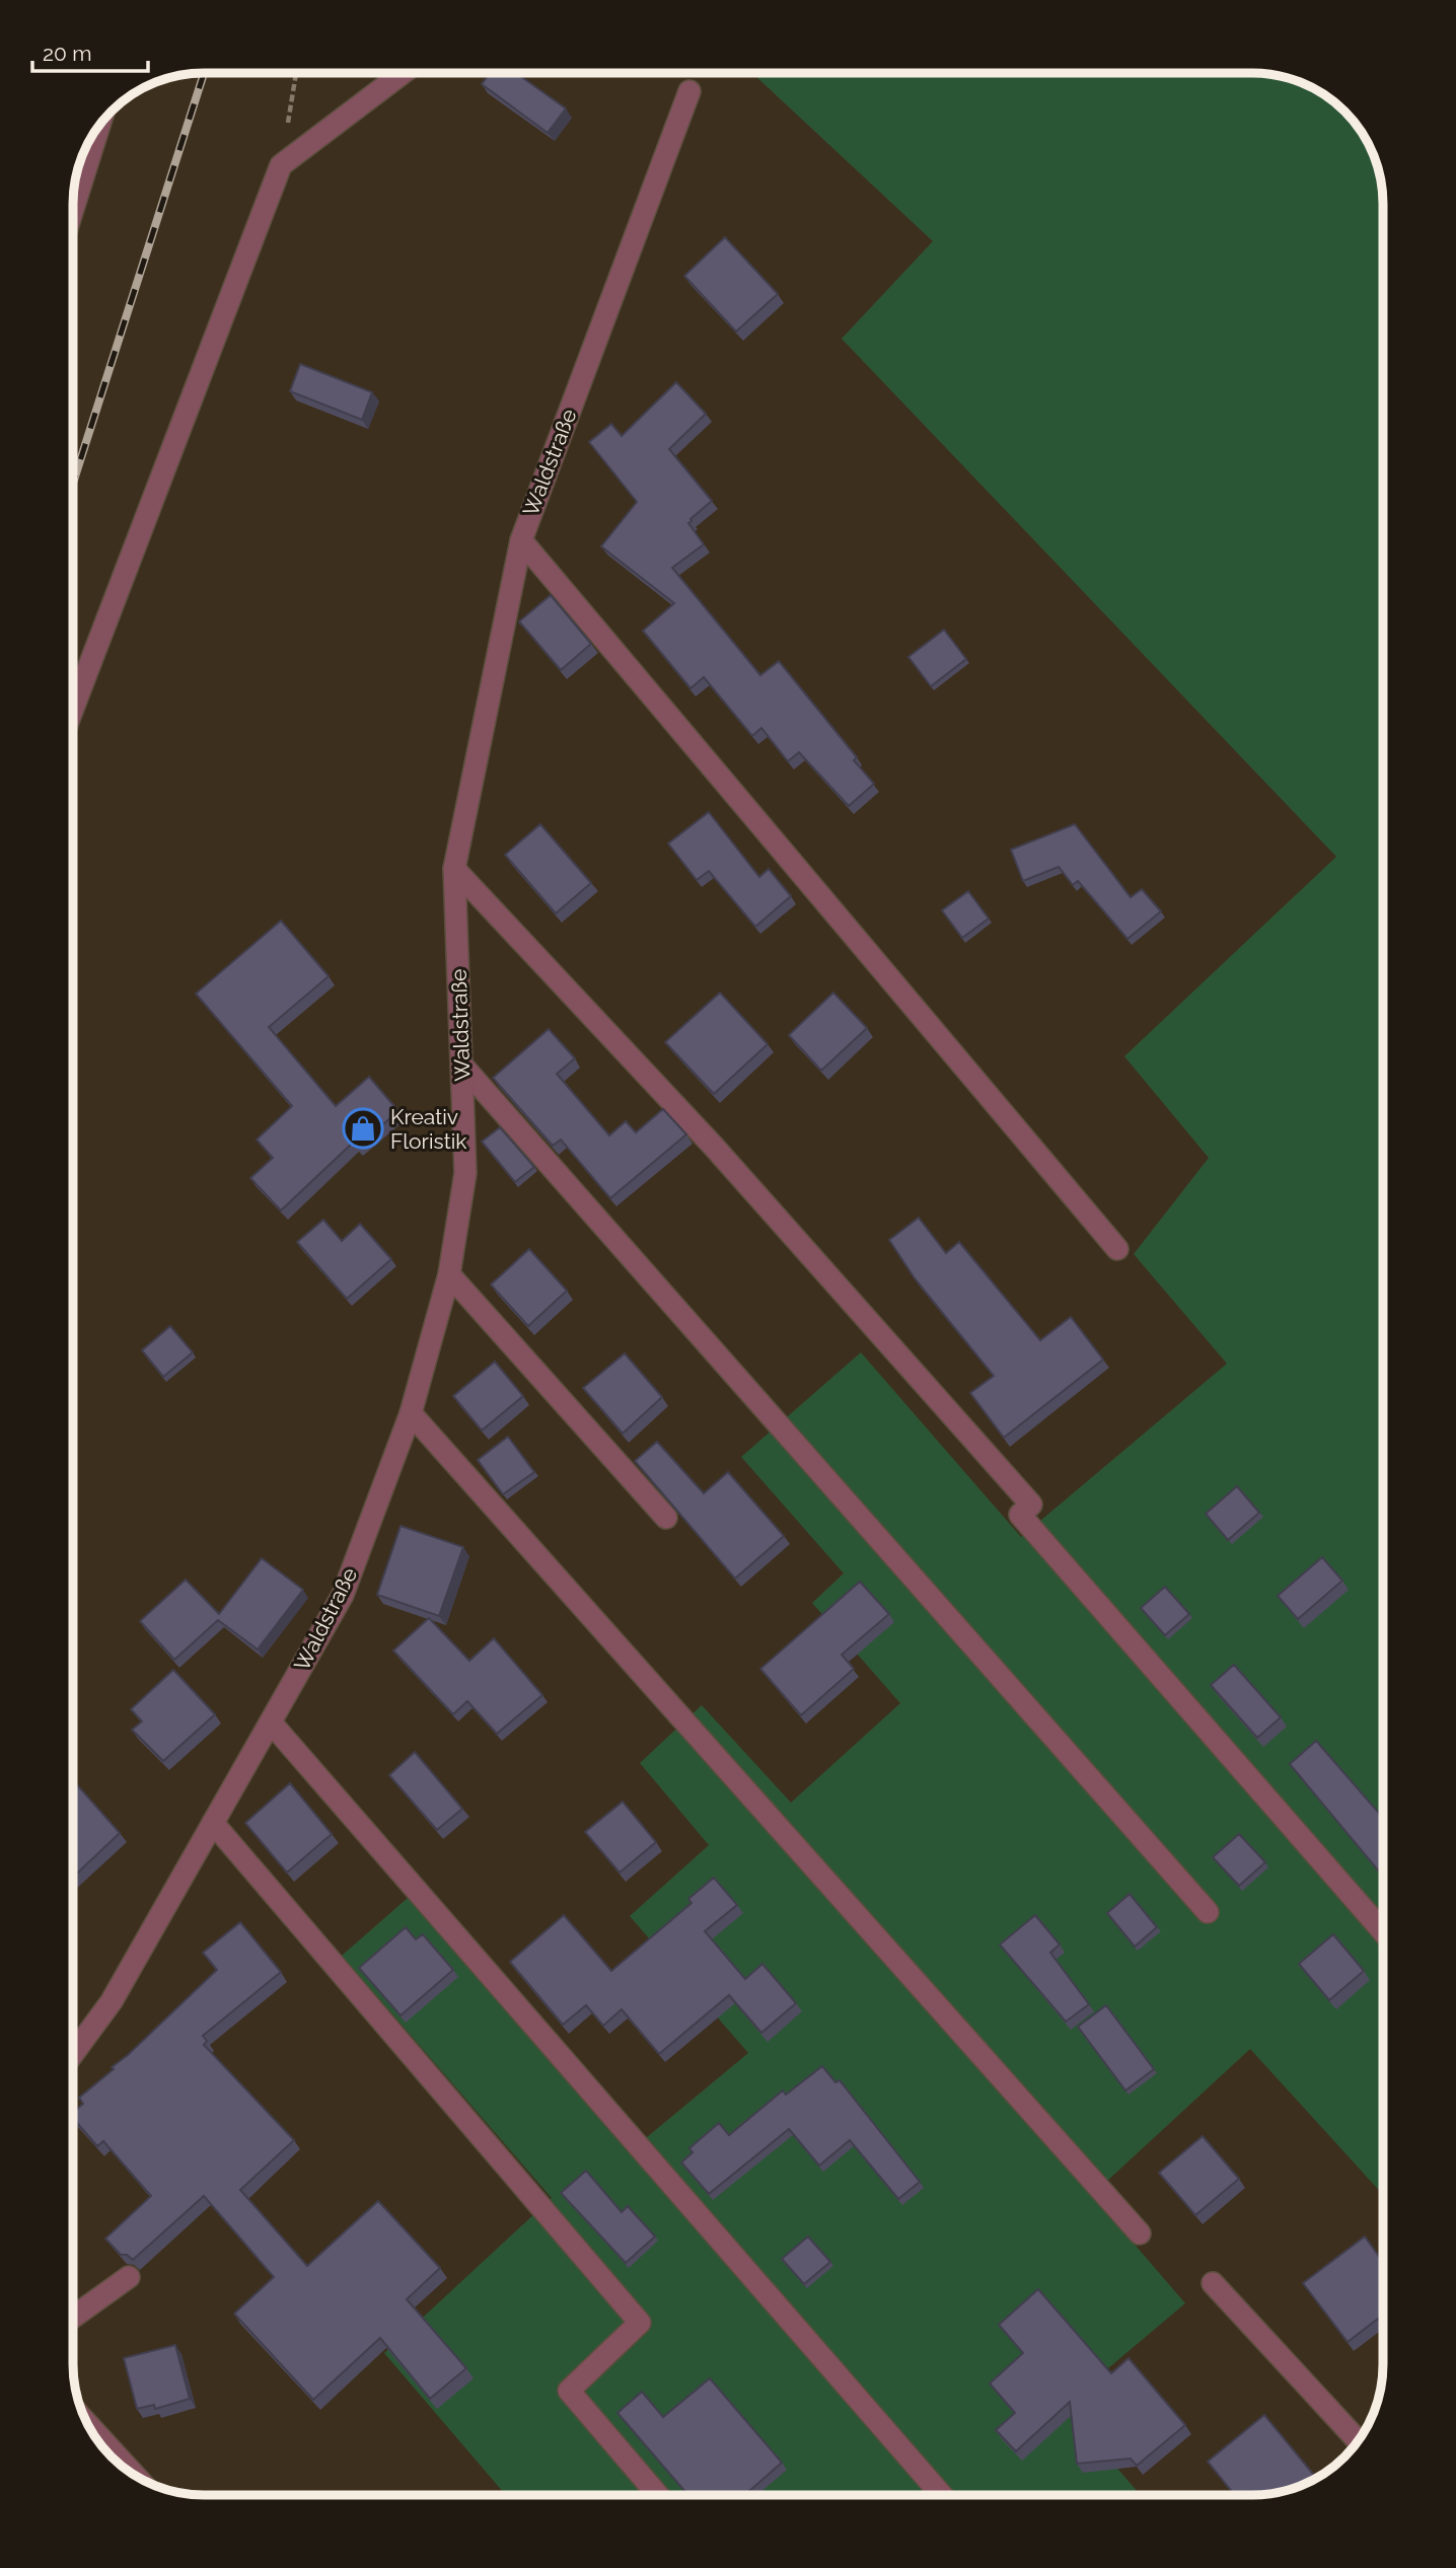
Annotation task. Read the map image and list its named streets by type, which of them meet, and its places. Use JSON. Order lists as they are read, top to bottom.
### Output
{
  "streets": {
    "street": ["Waldstraße"]
  },
  "places": {
    "shop": ["Kreativ Floristik"]
  },
  "scale_bar": "20 m"
}
